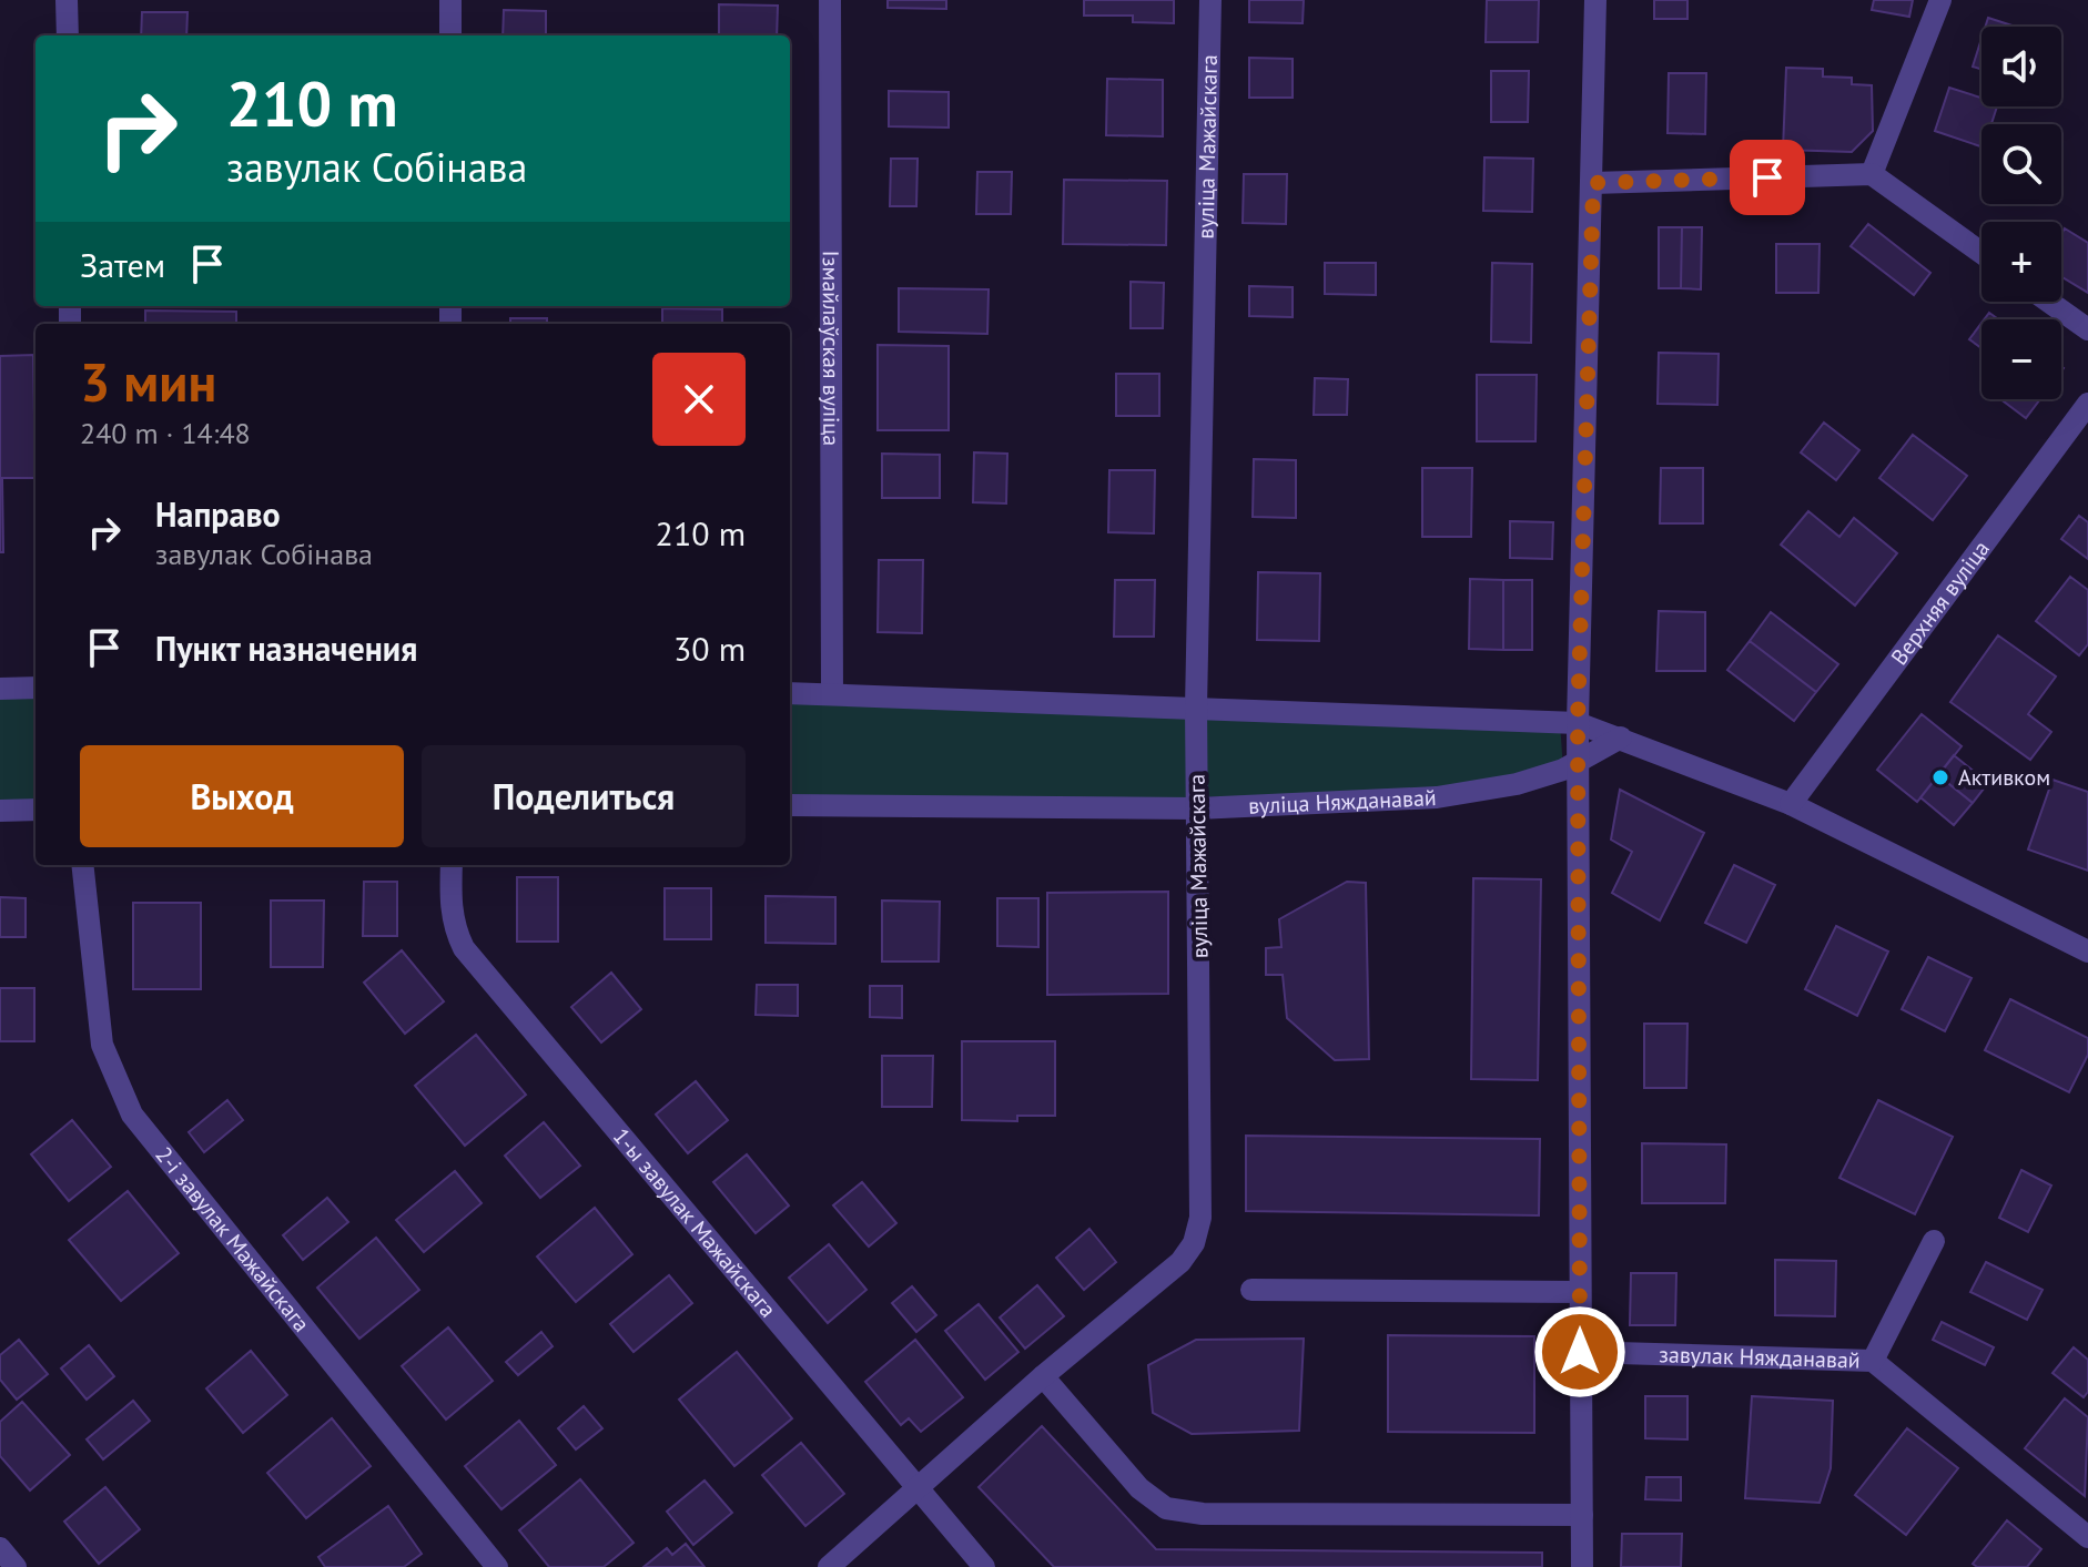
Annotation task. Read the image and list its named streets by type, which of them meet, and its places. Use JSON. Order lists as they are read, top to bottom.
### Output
{
  "streets": {
    "street": [
      "вуліца Мажайскага",
      "Ізмайлаўская вуліца",
      "Верхняя вуліца",
      "вуліца Няжданавай",
      "1-ы завулак Мажайскага",
      "2-і завулак Мажайскага",
      "завулак Няжданавай"
    ]
  },
  "crossings": [
    ["вуліца Мажайскага", "вуліца Няжданавай"],
    ["вуліца Мажайскага", "1-ы завулак Мажайскага"]
  ],
  "places": ["Активком"],
  "page": {
    "map_buttons": ["+", "−"],
    "turn": ["210 m", "завулак Собінава"],
    "then": "Затем",
    "heading": ["3 мин", "240 m · 14:48"],
    "list": [
      {
        "name": "Направо",
        "note": "завулак Собінава",
        "value": "210 m"
      },
      {
        "name": "Пункт назначения",
        "value": "30 m"
      }
    ],
    "buttons": ["Выход", "Поделиться"]
  }
}
